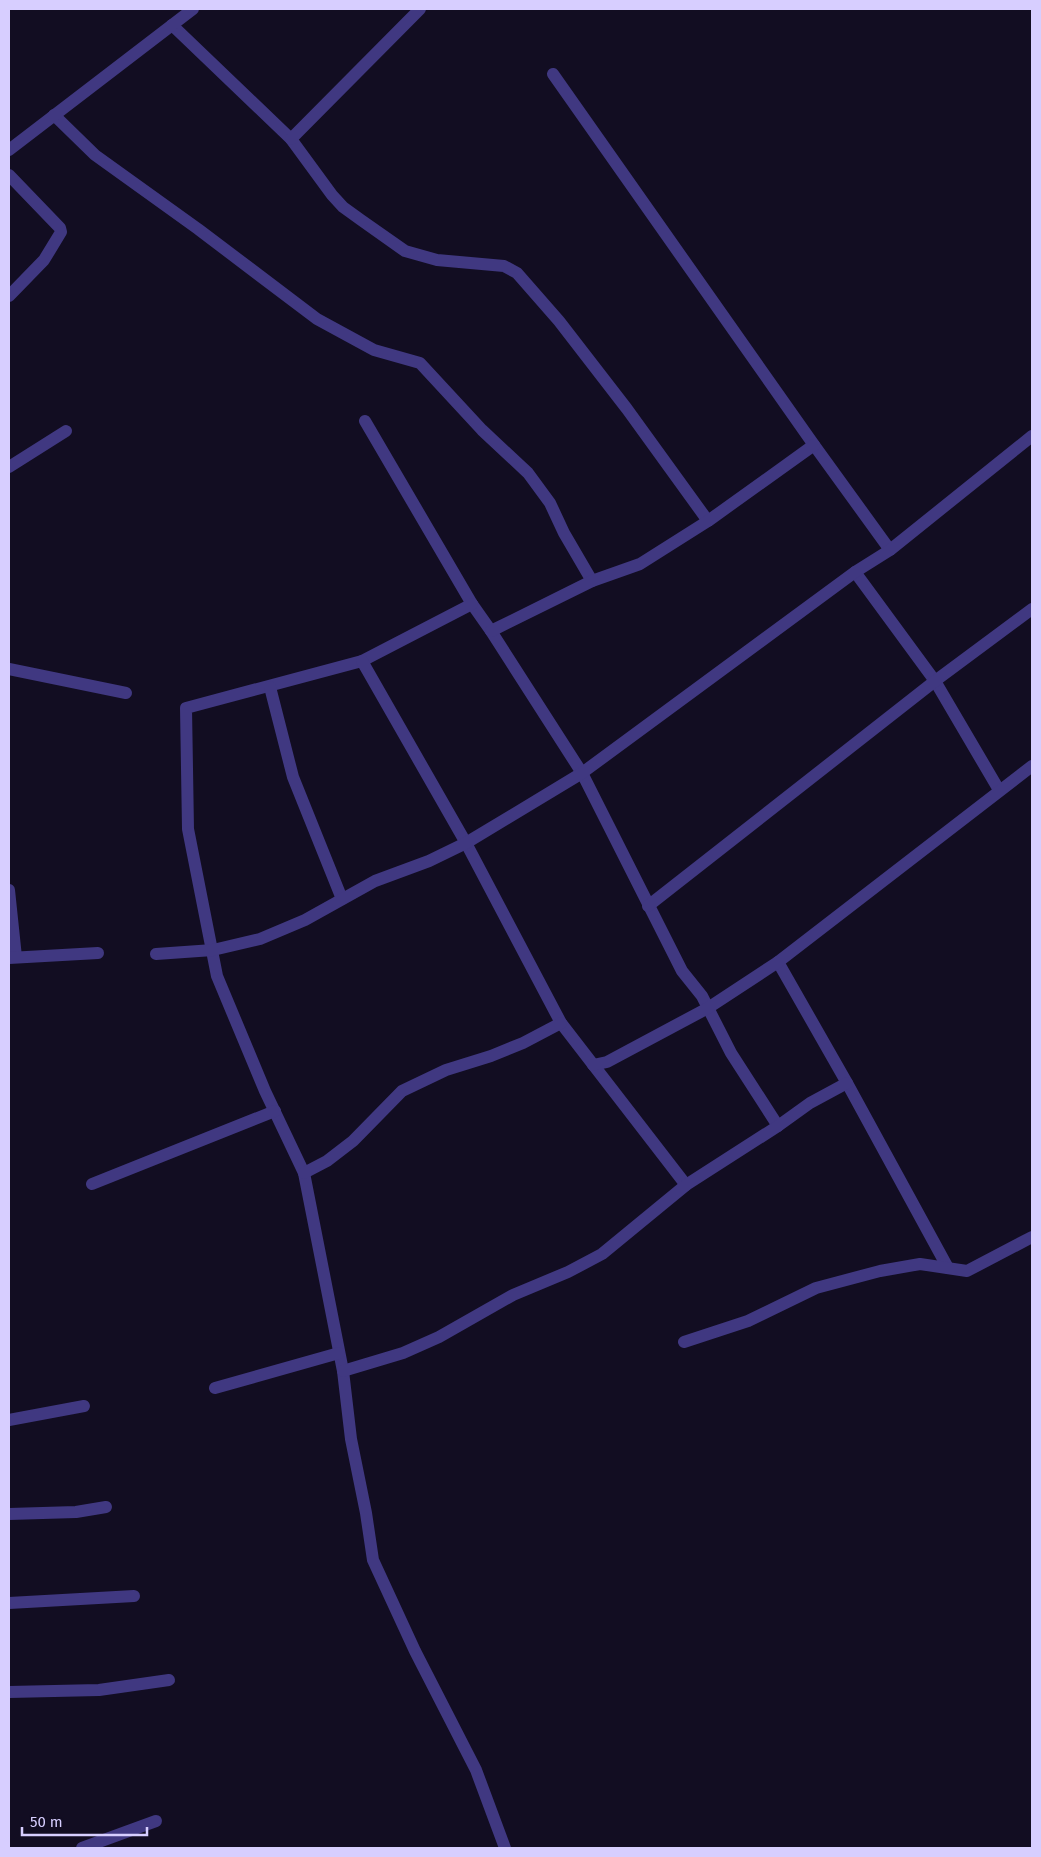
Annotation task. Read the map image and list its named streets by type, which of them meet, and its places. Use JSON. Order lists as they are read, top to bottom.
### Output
{
  "scale_bar": "50 m"
}
